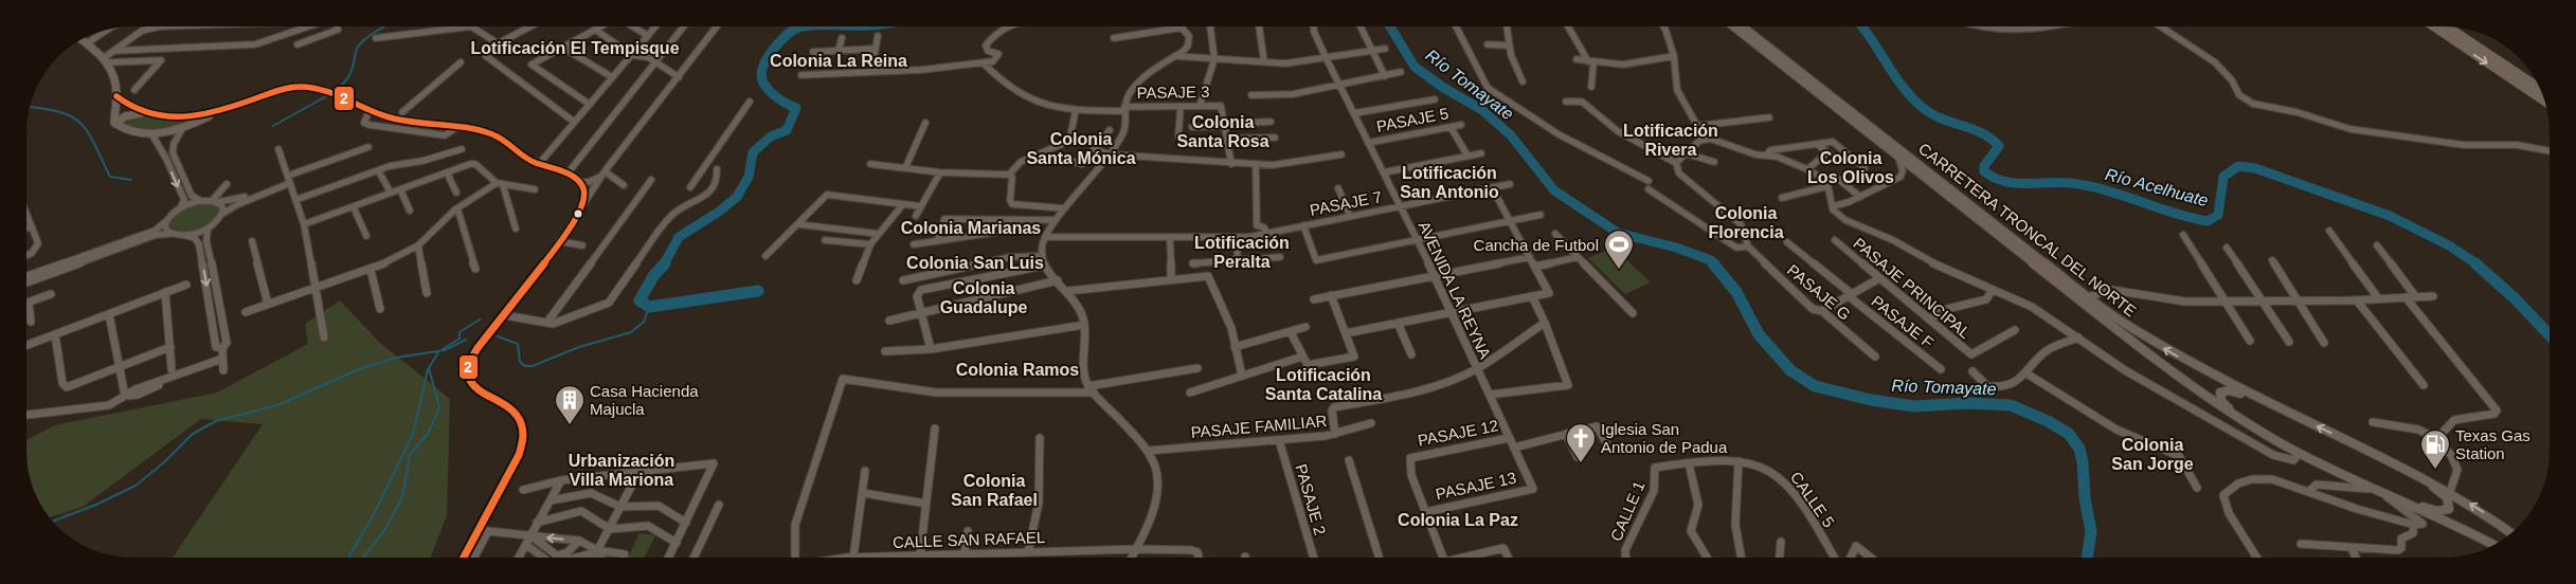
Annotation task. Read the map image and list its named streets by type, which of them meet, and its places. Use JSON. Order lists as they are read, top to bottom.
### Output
{
  "streets": {
    "main road": ["CARRETERA TRONCAL DEL NORTE"],
    "street": [
      "PASAJE 3",
      "PASAJE 5",
      "PASAJE 7",
      "PASAJE PRINCIPAL",
      "AVENIDA LA REYNA",
      "PASAJE G",
      "PASAJE F",
      "PASAJE FAMILIAR",
      "PASAJE 12",
      "PASAJE 13",
      "PASAJE 2",
      "CALLE 5",
      "CALLE 1",
      "CALLE SAN RAFAEL"
    ]
  },
  "crossings": [
    ["PASAJE 5", "AVENIDA LA REYNA"],
    ["PASAJE 7", "AVENIDA LA REYNA"],
    ["AVENIDA LA REYNA", "PASAJE 12"],
    ["AVENIDA LA REYNA", "PASAJE 13"],
    ["PASAJE FAMILIAR", "PASAJE 2"],
    ["PASAJE 12", "PASAJE 13"],
    ["CALLE 5", "CALLE 1"]
  ],
  "districts": [
    "Lotificación El Tempisque",
    "Colonia La Reina",
    "Colonia Santa Rosa",
    "Lotificación Rivera",
    "Colonia Santa Mónica",
    "Colonia Los Olivos",
    "Lotificación San Antonio",
    "Colonia Florencia",
    "Colonia Marianas",
    "Lotificación Peralta",
    "Colonia San Luis",
    "Colonia Guadalupe",
    "Colonia Ramos",
    "Lotificación Santa Catalina",
    "Colonia San Jorge",
    "Urbanización Villa Mariona",
    "Colonia San Rafael",
    "Colonia La Paz"
  ],
  "water": ["Río Tomayate", "Río Acelhuate"],
  "places": {
    "sports": ["Cancha de Futbol"],
    "building": ["Casa Hacienda Majucla"],
    "church": ["Iglesia San Antonio de Padua"],
    "fuel station": ["Texas Gas Station"]
  },
  "lines": ["transit line 2"]
}
